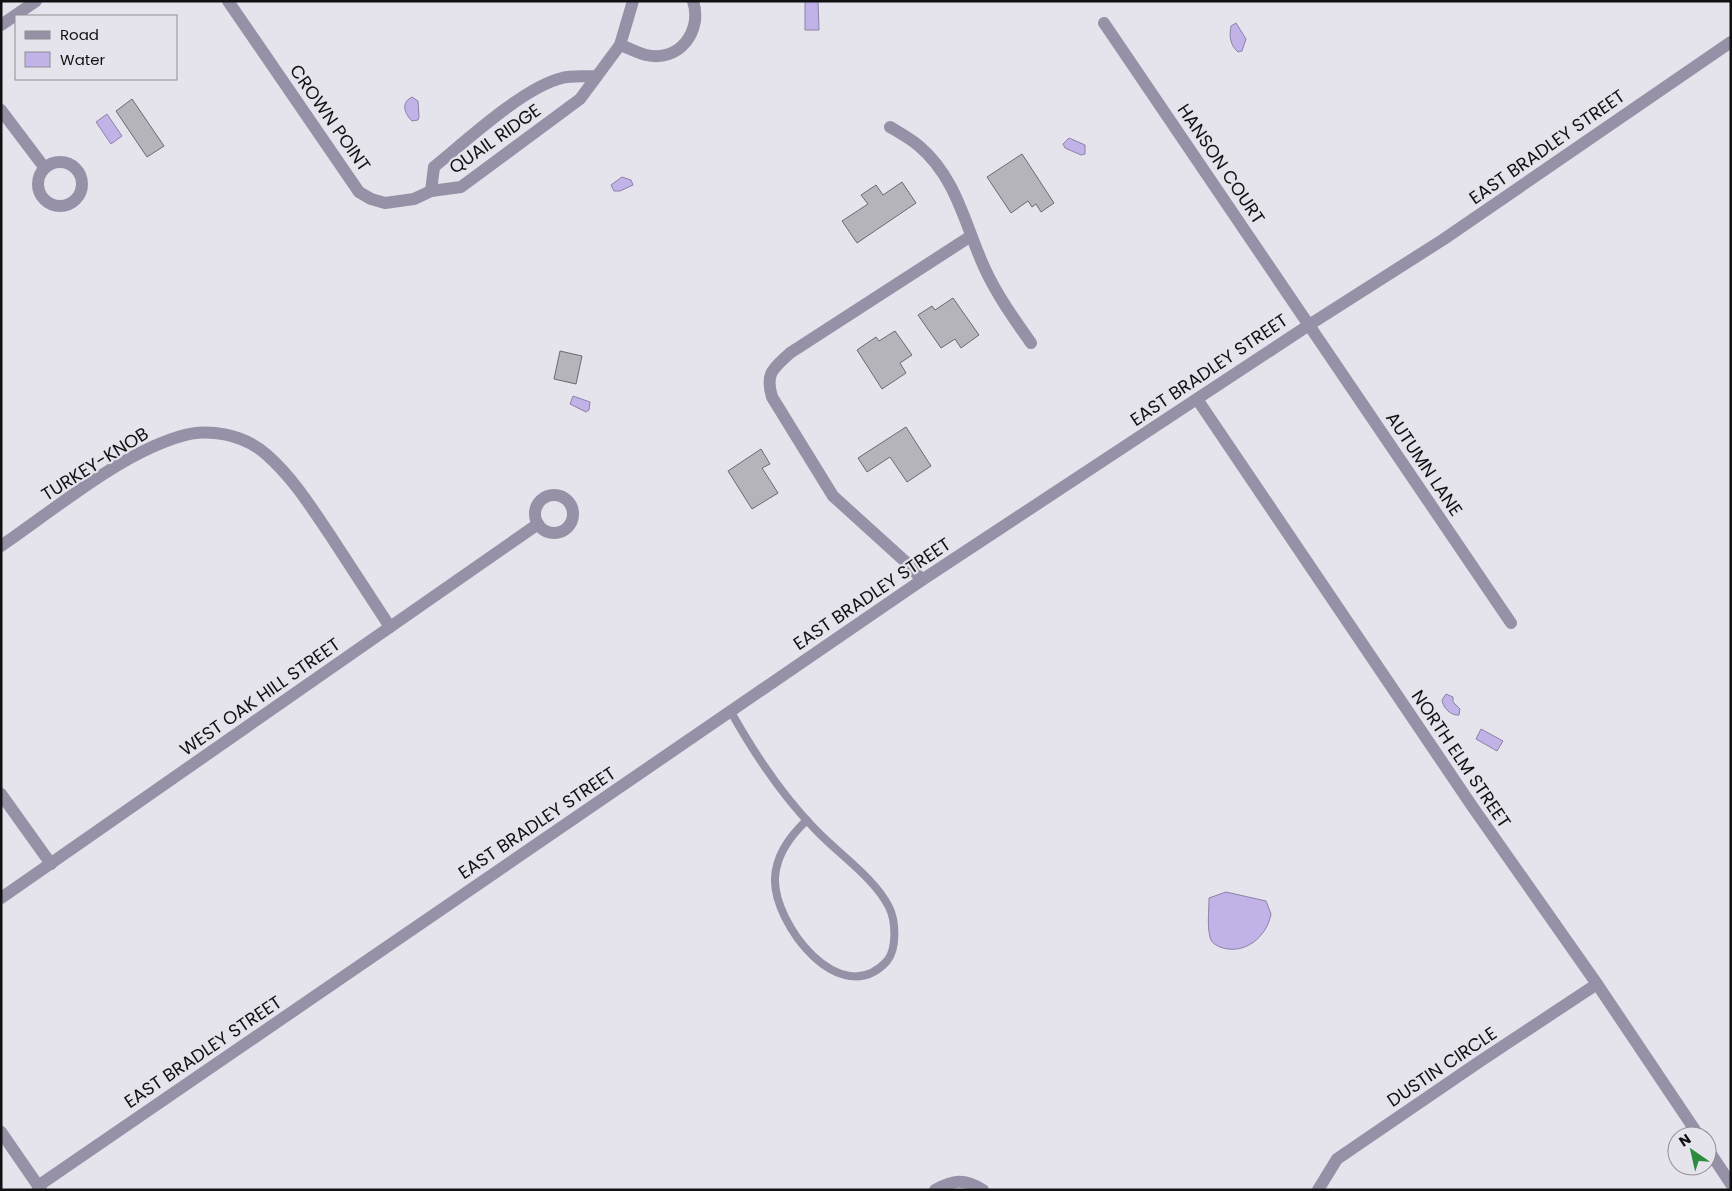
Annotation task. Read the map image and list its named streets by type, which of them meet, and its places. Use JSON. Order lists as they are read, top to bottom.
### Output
{
  "streets": {
    "street": [
      "CROWN POINT",
      "QUAIL RIDGE",
      "EAST BRADLEY STREET",
      "HANSON COURT",
      "TURKEY-KNOB",
      "AUTUMN LANE",
      "WEST OAK HILL STREET",
      "NORTH ELM STREET",
      "DUSTIN CIRCLE"
    ]
  },
  "crossings": [
    ["CROWN POINT", "QUAIL RIDGE"],
    ["EAST BRADLEY STREET", "HANSON COURT"],
    ["EAST BRADLEY STREET", "AUTUMN LANE"],
    ["EAST BRADLEY STREET", "NORTH ELM STREET"],
    ["HANSON COURT", "AUTUMN LANE"],
    ["TURKEY-KNOB", "WEST OAK HILL STREET"],
    ["NORTH ELM STREET", "DUSTIN CIRCLE"]
  ],
  "legend": ["Road", "Water"],
  "north": "top left"
}
